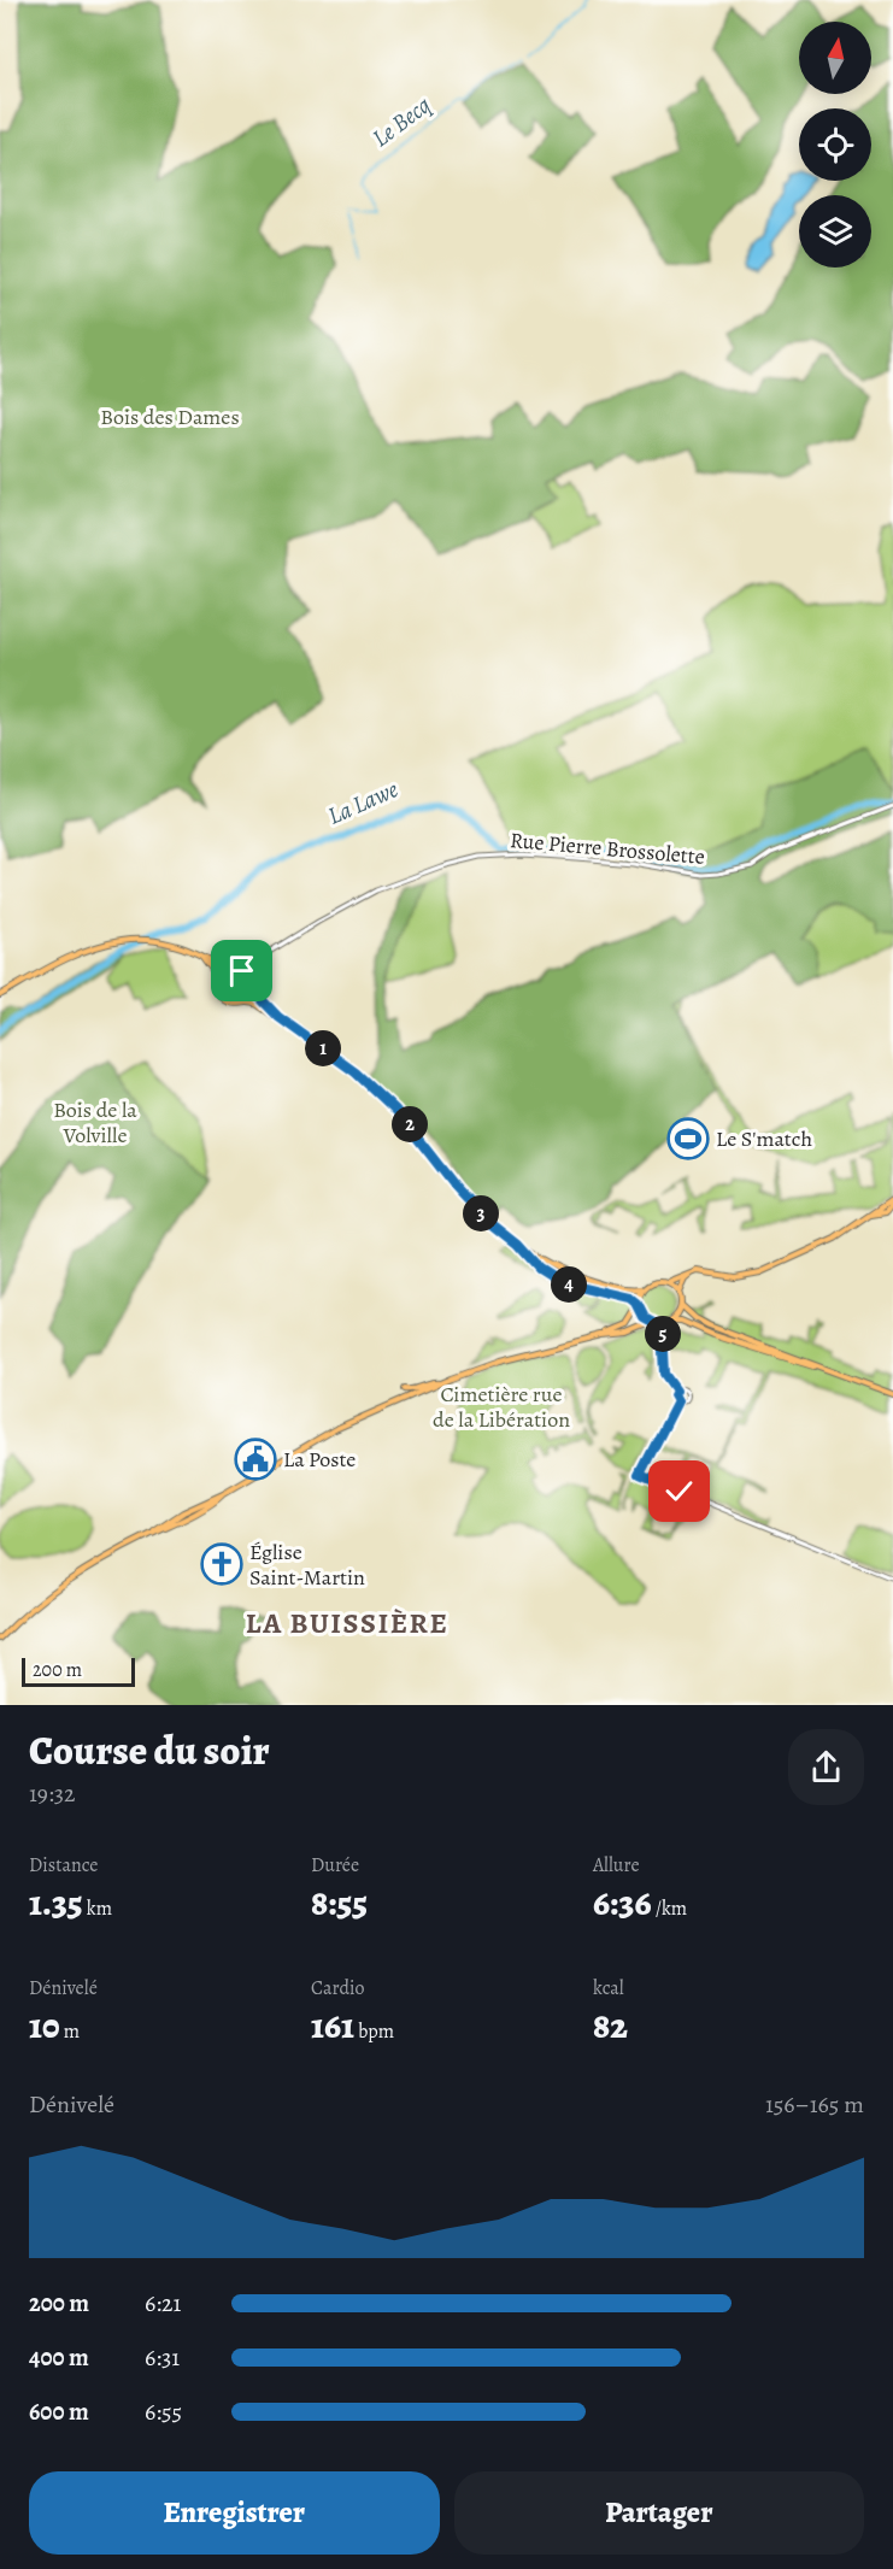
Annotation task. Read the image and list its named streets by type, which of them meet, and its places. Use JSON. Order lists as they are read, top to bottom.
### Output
{
  "streets": {
    "street": ["Rue Pierre Brossolette"]
  },
  "districts": ["LA BUISSIÈRE"],
  "water": ["Le Becq", "La Lawe"],
  "parks": ["Bois des Dames", "Bois de la Volville", "Cimetière rue de la Libération"],
  "places": {
    "sports": ["Le S'match"],
    "public building": ["La Poste"],
    "church": ["Église Saint-Martin"]
  },
  "scale_bar": "200 m",
  "north": "top",
  "page": {
    "pins": [
      "1",
      "2",
      "3",
      "4",
      "5"
    ],
    "scale": "200 m",
    "heading": ["Course du soir", "19:32"],
    "stats": [
      ["Distance", "1.35 km"],
      ["Durée", "8:55"],
      ["Allure", "6:36 /km"],
      ["Dénivelé", "10 m"],
      ["Cardio", "161 bpm"],
      ["kcal", "82"]
    ],
    "chart": ["Dénivelé", "156–165 m"],
    "list": [
      {
        "name": "200 m",
        "note": "6:21"
      },
      {
        "name": "400 m",
        "note": "6:31"
      },
      {
        "name": "600 m",
        "note": "6:55"
      }
    ],
    "buttons": ["Enregistrer", "Partager"]
  }
}
